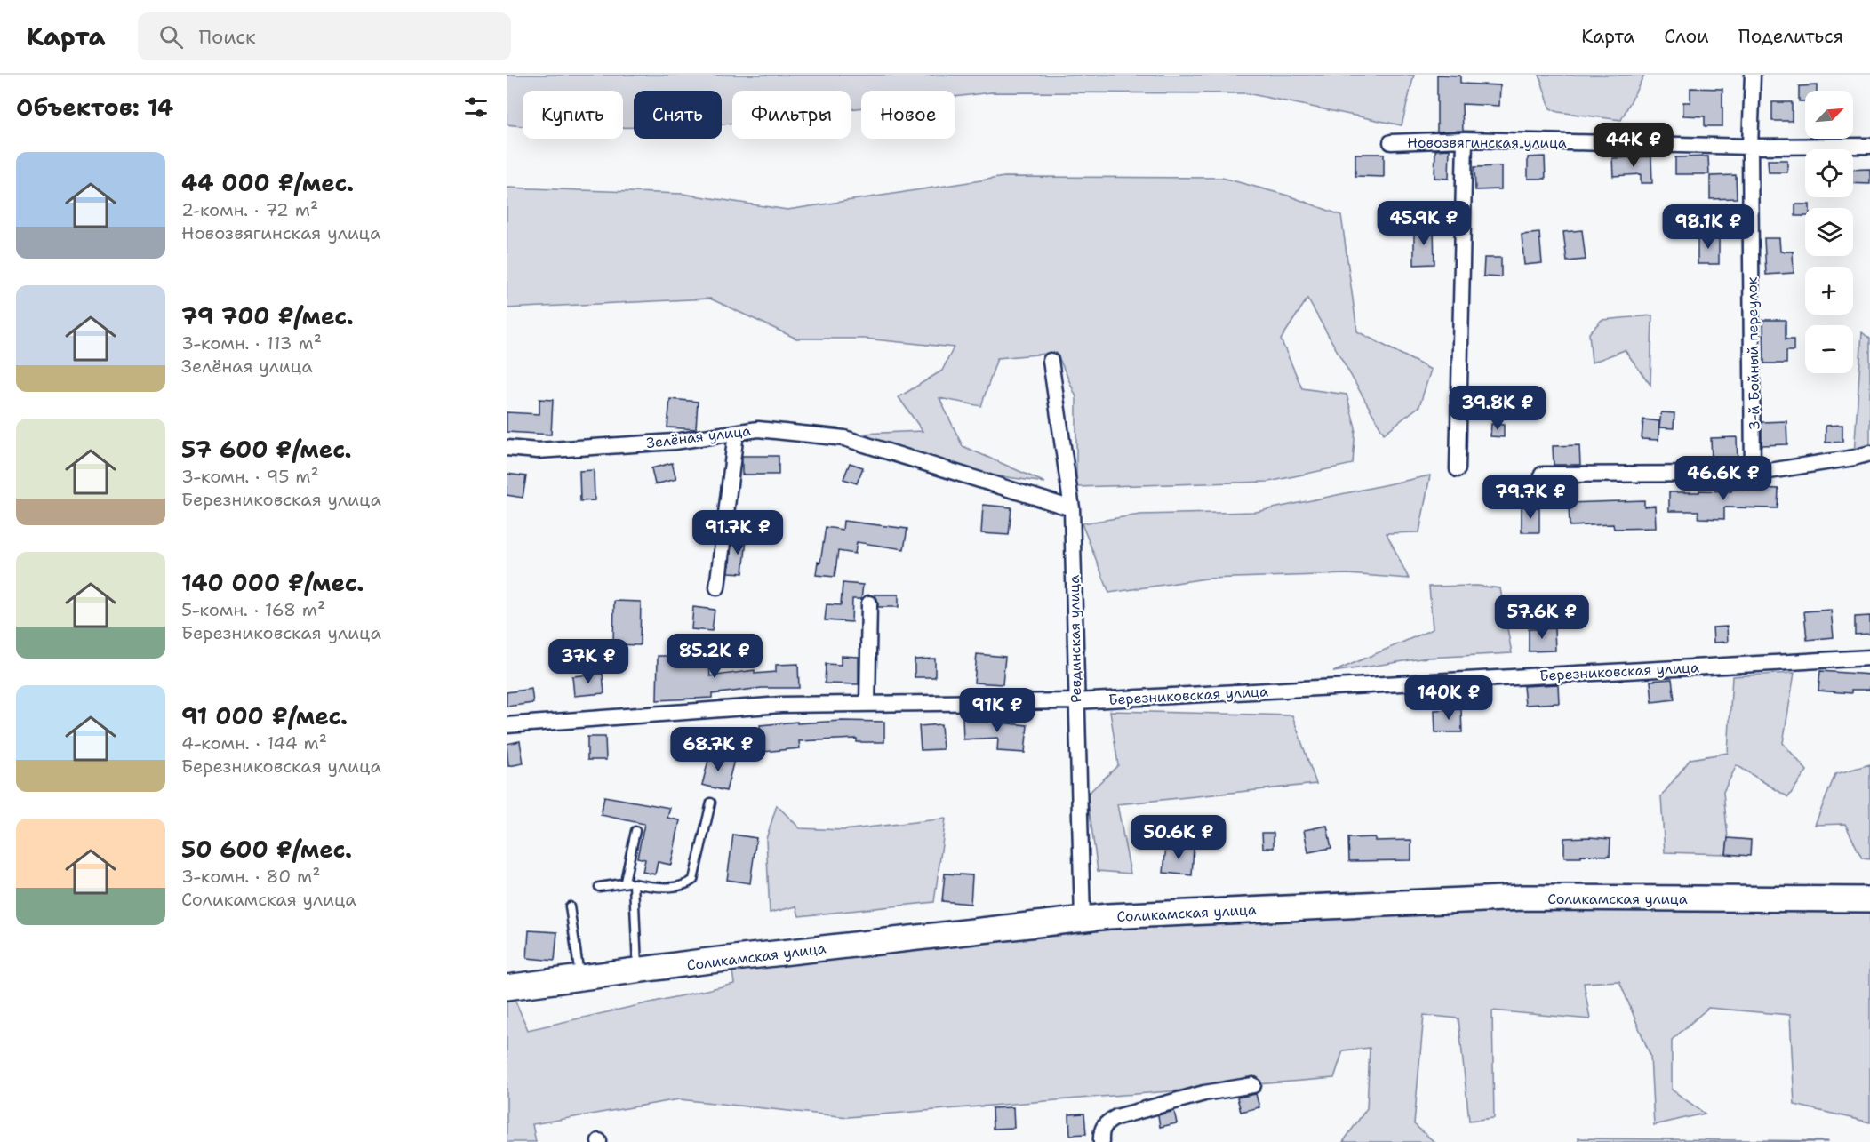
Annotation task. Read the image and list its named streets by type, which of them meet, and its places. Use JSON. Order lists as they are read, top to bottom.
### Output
{
  "streets": {
    "main road": ["Соликамская улица"],
    "street": [
      "Новозвягинская улица",
      "3-й Бойный переулок",
      "Зелёная улица",
      "Ревдинская улица",
      "Березниковская улица"
    ]
  },
  "crossings": [
    ["Новозвягинская улица", "3-й Бойный переулок"],
    ["Зелёная улица", "Ревдинская улица"],
    ["Ревдинская улица", "Березниковская улица"],
    ["Ревдинская улица", "Соликамская улица"]
  ],
  "north": "top right",
  "page": {
    "header": "Карта",
    "search": "Поиск",
    "nav": ["Карта", "Слои", "Поделиться"],
    "heading": "Объектов: 14",
    "map_buttons": ["+", "−"],
    "chip": [
      "Купить",
      "Снять",
      "Фильтры",
      "Новое"
    ],
    "price": [
      "44K ₽",
      "45.9K ₽",
      "98.1K ₽",
      "39.8K ₽",
      "46.6K ₽",
      "79.7K ₽",
      "91.7K ₽",
      "57.6K ₽",
      "85.2K ₽",
      "37K ₽",
      "140K ₽",
      "91K ₽",
      "68.7K ₽",
      "50.6K ₽"
    ],
    "list": [
      {
        "name": "44 000 ₽/мес.",
        "note": "2-комн. · 72 m² · Новозвягинская улица"
      },
      {
        "name": "79 700 ₽/мес.",
        "note": "3-комн. · 113 m² · Зелёная улица"
      },
      {
        "name": "57 600 ₽/мес.",
        "note": "3-комн. · 95 m² · Березниковская улица"
      },
      {
        "name": "140 000 ₽/мес.",
        "note": "5-комн. · 168 m² · Березниковская улица"
      },
      {
        "name": "91 000 ₽/мес.",
        "note": "4-комн. · 144 m² · Березниковская улица"
      },
      {
        "name": "50 600 ₽/мес.",
        "note": "3-комн. · 80 m² · Соликамская улица"
      }
    ]
  }
}
